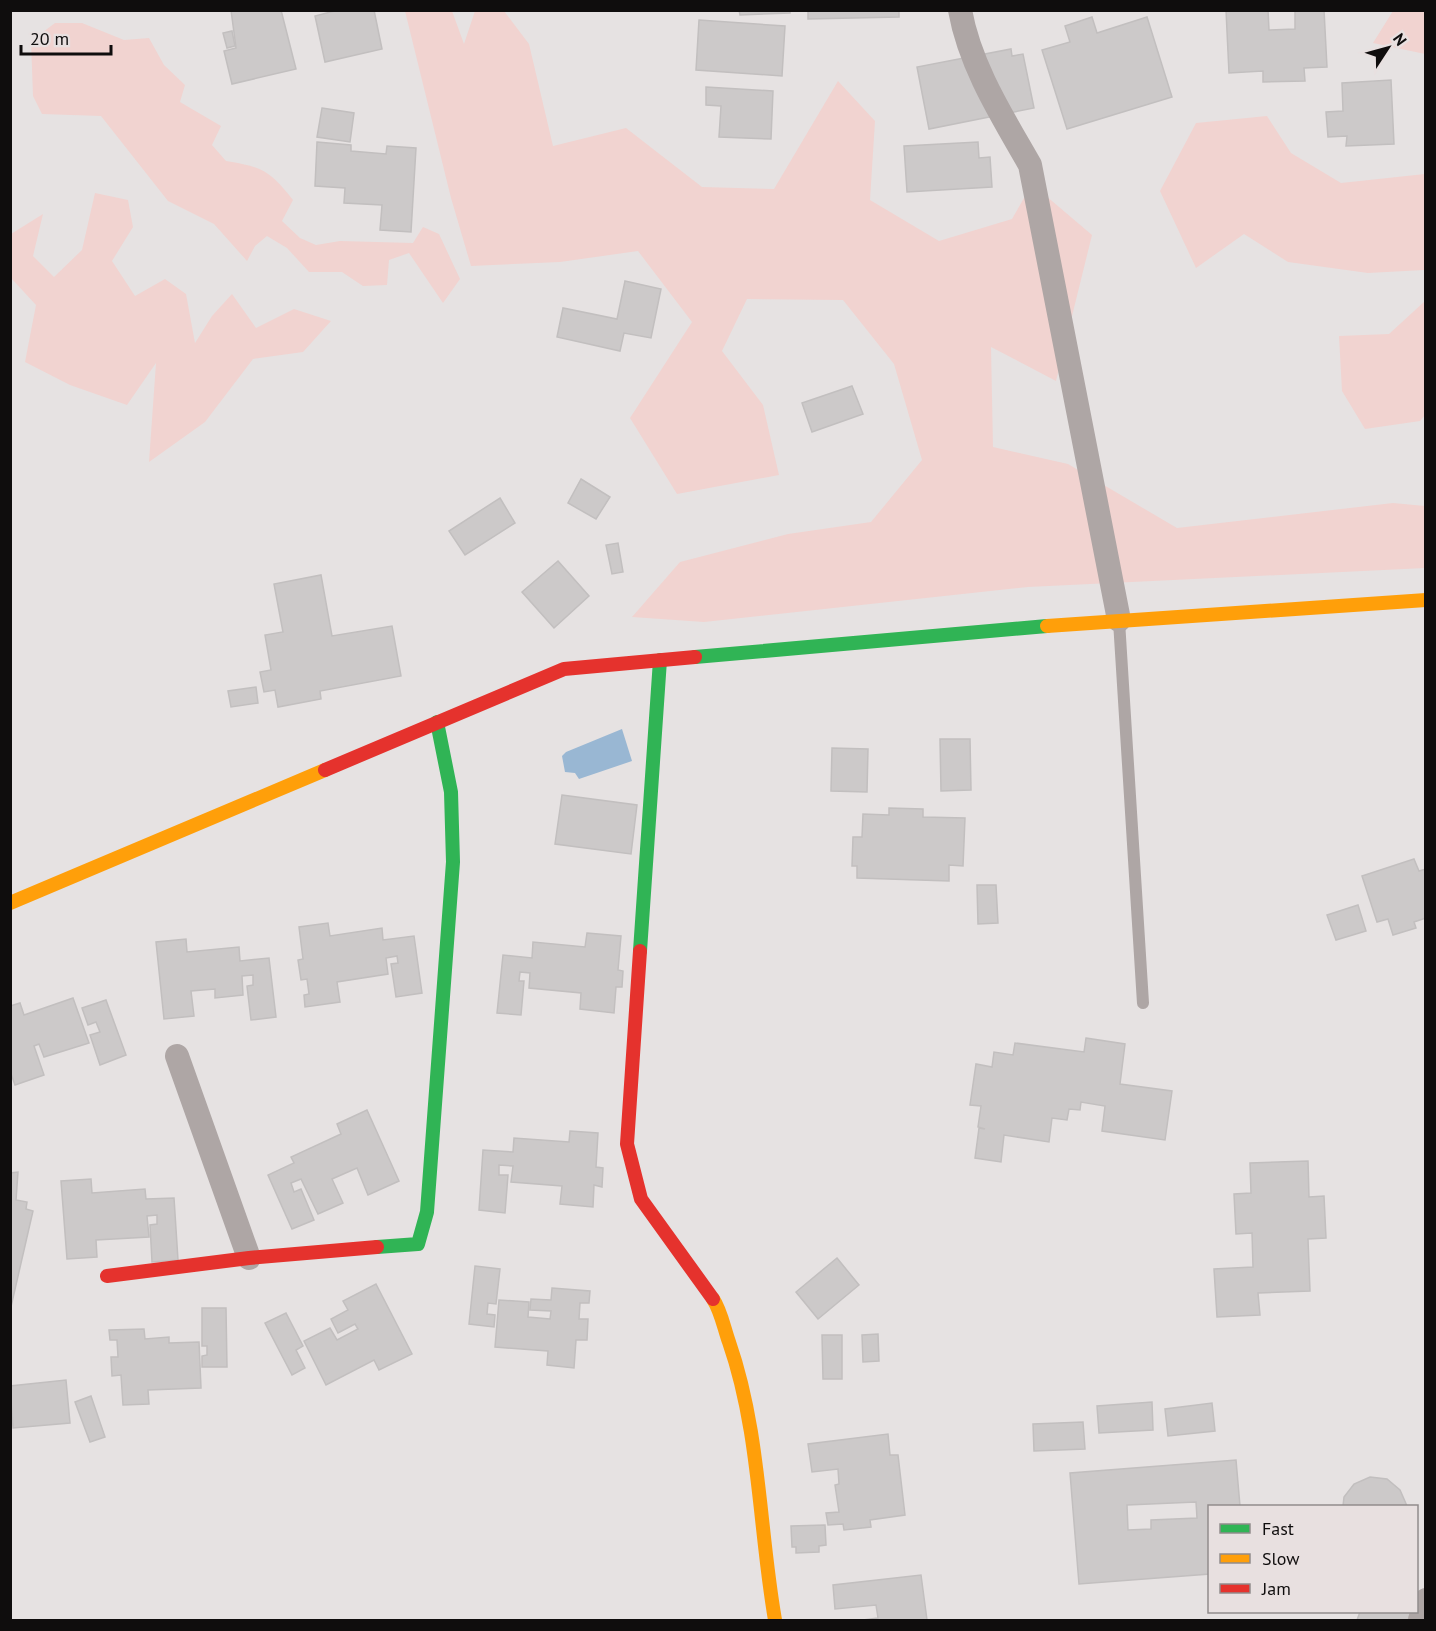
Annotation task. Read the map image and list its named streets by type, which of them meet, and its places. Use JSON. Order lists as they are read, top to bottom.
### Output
{
  "legend": ["Fast", "Slow", "Jam"],
  "scale_bar": "20 m",
  "north": "top right"
}
